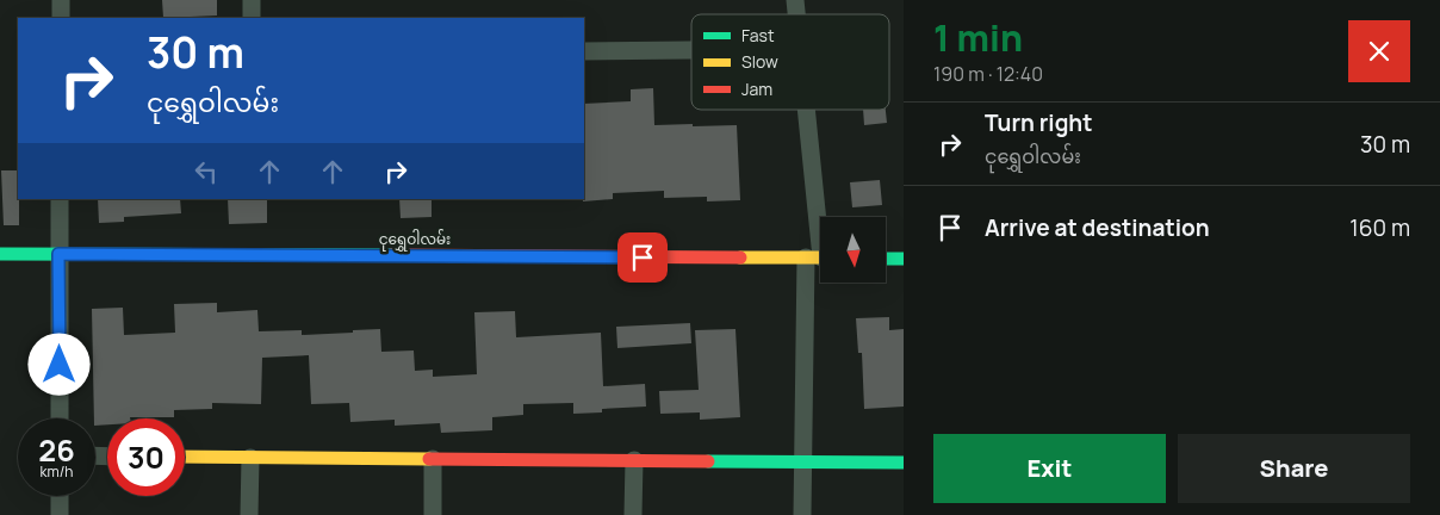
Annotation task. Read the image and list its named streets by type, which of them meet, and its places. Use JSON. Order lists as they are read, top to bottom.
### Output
{
  "streets": {
    "street": ["ငုရွှေဝါလမ်း"]
  },
  "legend": ["Fast", "Slow", "Jam"],
  "north": "bottom",
  "page": {
    "heading": ["1 min", "190 m · 12:40"],
    "turn": ["30 m", "ငုရွှေဝါလမ်း"],
    "list": [
      {
        "name": "Turn right",
        "note": "ငုရွှေဝါလမ်း",
        "value": "30 m"
      },
      {
        "name": "Arrive at destination",
        "value": "160 m"
      }
    ],
    "speed": "26 km/h",
    "limit": "30",
    "buttons": ["Exit", "Share"]
  }
}
